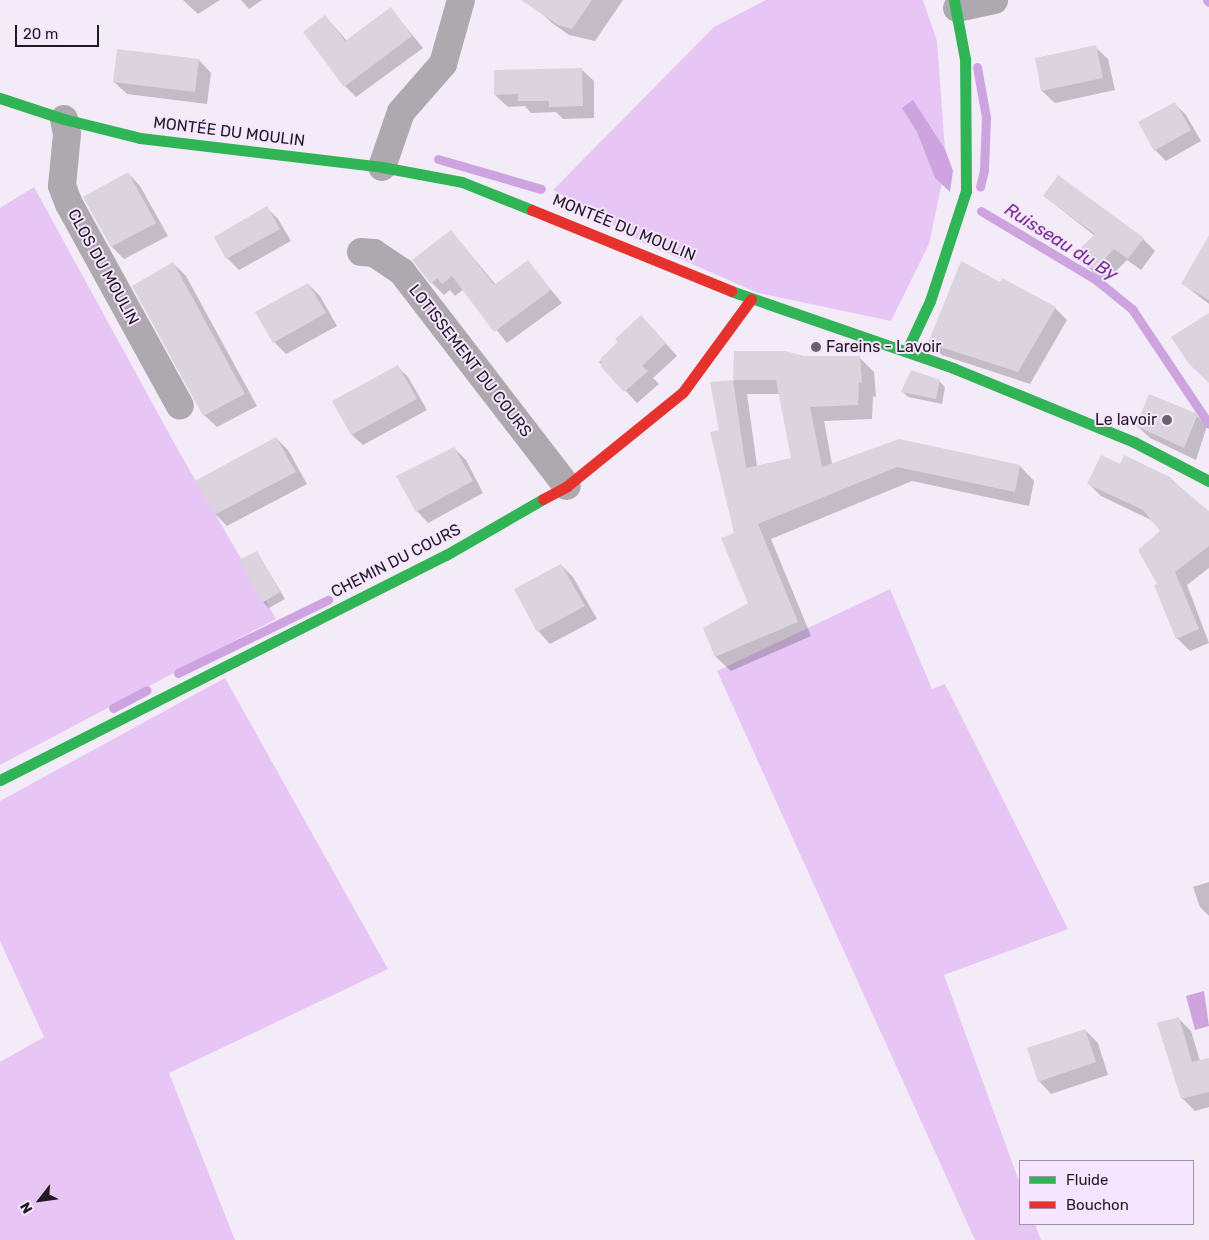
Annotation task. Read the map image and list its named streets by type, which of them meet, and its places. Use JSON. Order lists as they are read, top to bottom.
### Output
{
  "streets": {
    "street": [
      "MONTÉE DU MOULIN",
      "CLOS DU MOULIN",
      "LOTISSEMENT DU COURS",
      "CHEMIN DU COURS"
    ]
  },
  "crossings": [
    ["MONTÉE DU MOULIN", "CLOS DU MOULIN"],
    ["MONTÉE DU MOULIN", "CHEMIN DU COURS"],
    ["LOTISSEMENT DU COURS", "CHEMIN DU COURS"]
  ],
  "water": ["Ruisseau du By"],
  "places": ["Fareins - Lavoir", "Le lavoir"],
  "legend": ["Fluide", "Bouchon"],
  "scale_bar": "20 m",
  "north": "bottom left"
}
